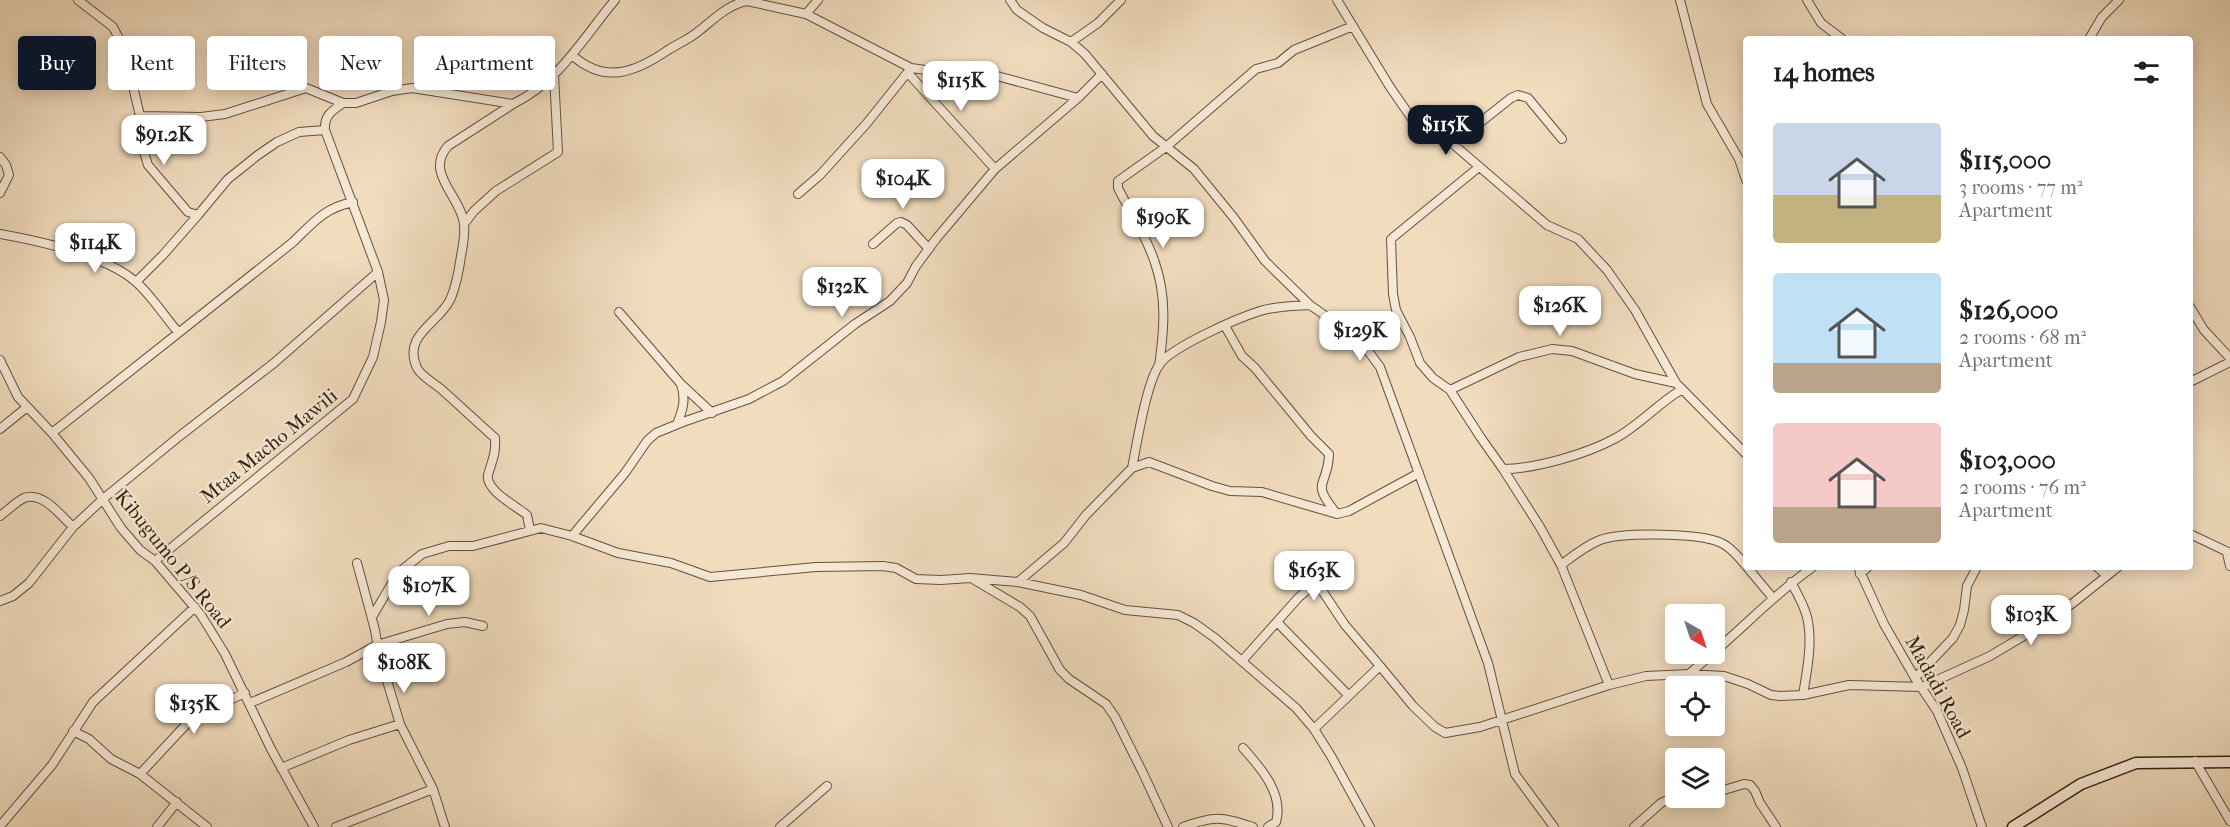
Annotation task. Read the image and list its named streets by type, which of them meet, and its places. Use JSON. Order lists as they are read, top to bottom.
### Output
{
  "streets": {
    "street": ["Mtaa Macho Mawili", "Kibugumo P/S Road", "Madadi Road"]
  },
  "crossings": [
    ["Mtaa Macho Mawili", "Kibugumo P/S Road"]
  ],
  "north": "bottom right",
  "page": {
    "chip": [
      "Buy",
      "Rent",
      "Filters",
      "New",
      "Apartment"
    ],
    "heading": "14 homes",
    "price": [
      "$115K",
      "$115K",
      "$91.2K",
      "$104K",
      "$190K",
      "$114K",
      "$132K",
      "$126K",
      "$129K",
      "$163K",
      "$107K",
      "$103K",
      "$108K",
      "$135K"
    ],
    "list": [
      {
        "name": "$115,000",
        "note": "3 rooms · 77 m² · Apartment"
      },
      {
        "name": "$126,000",
        "note": "2 rooms · 68 m² · Apartment"
      },
      {
        "name": "$103,000",
        "note": "2 rooms · 76 m² · Apartment"
      }
    ]
  }
}
